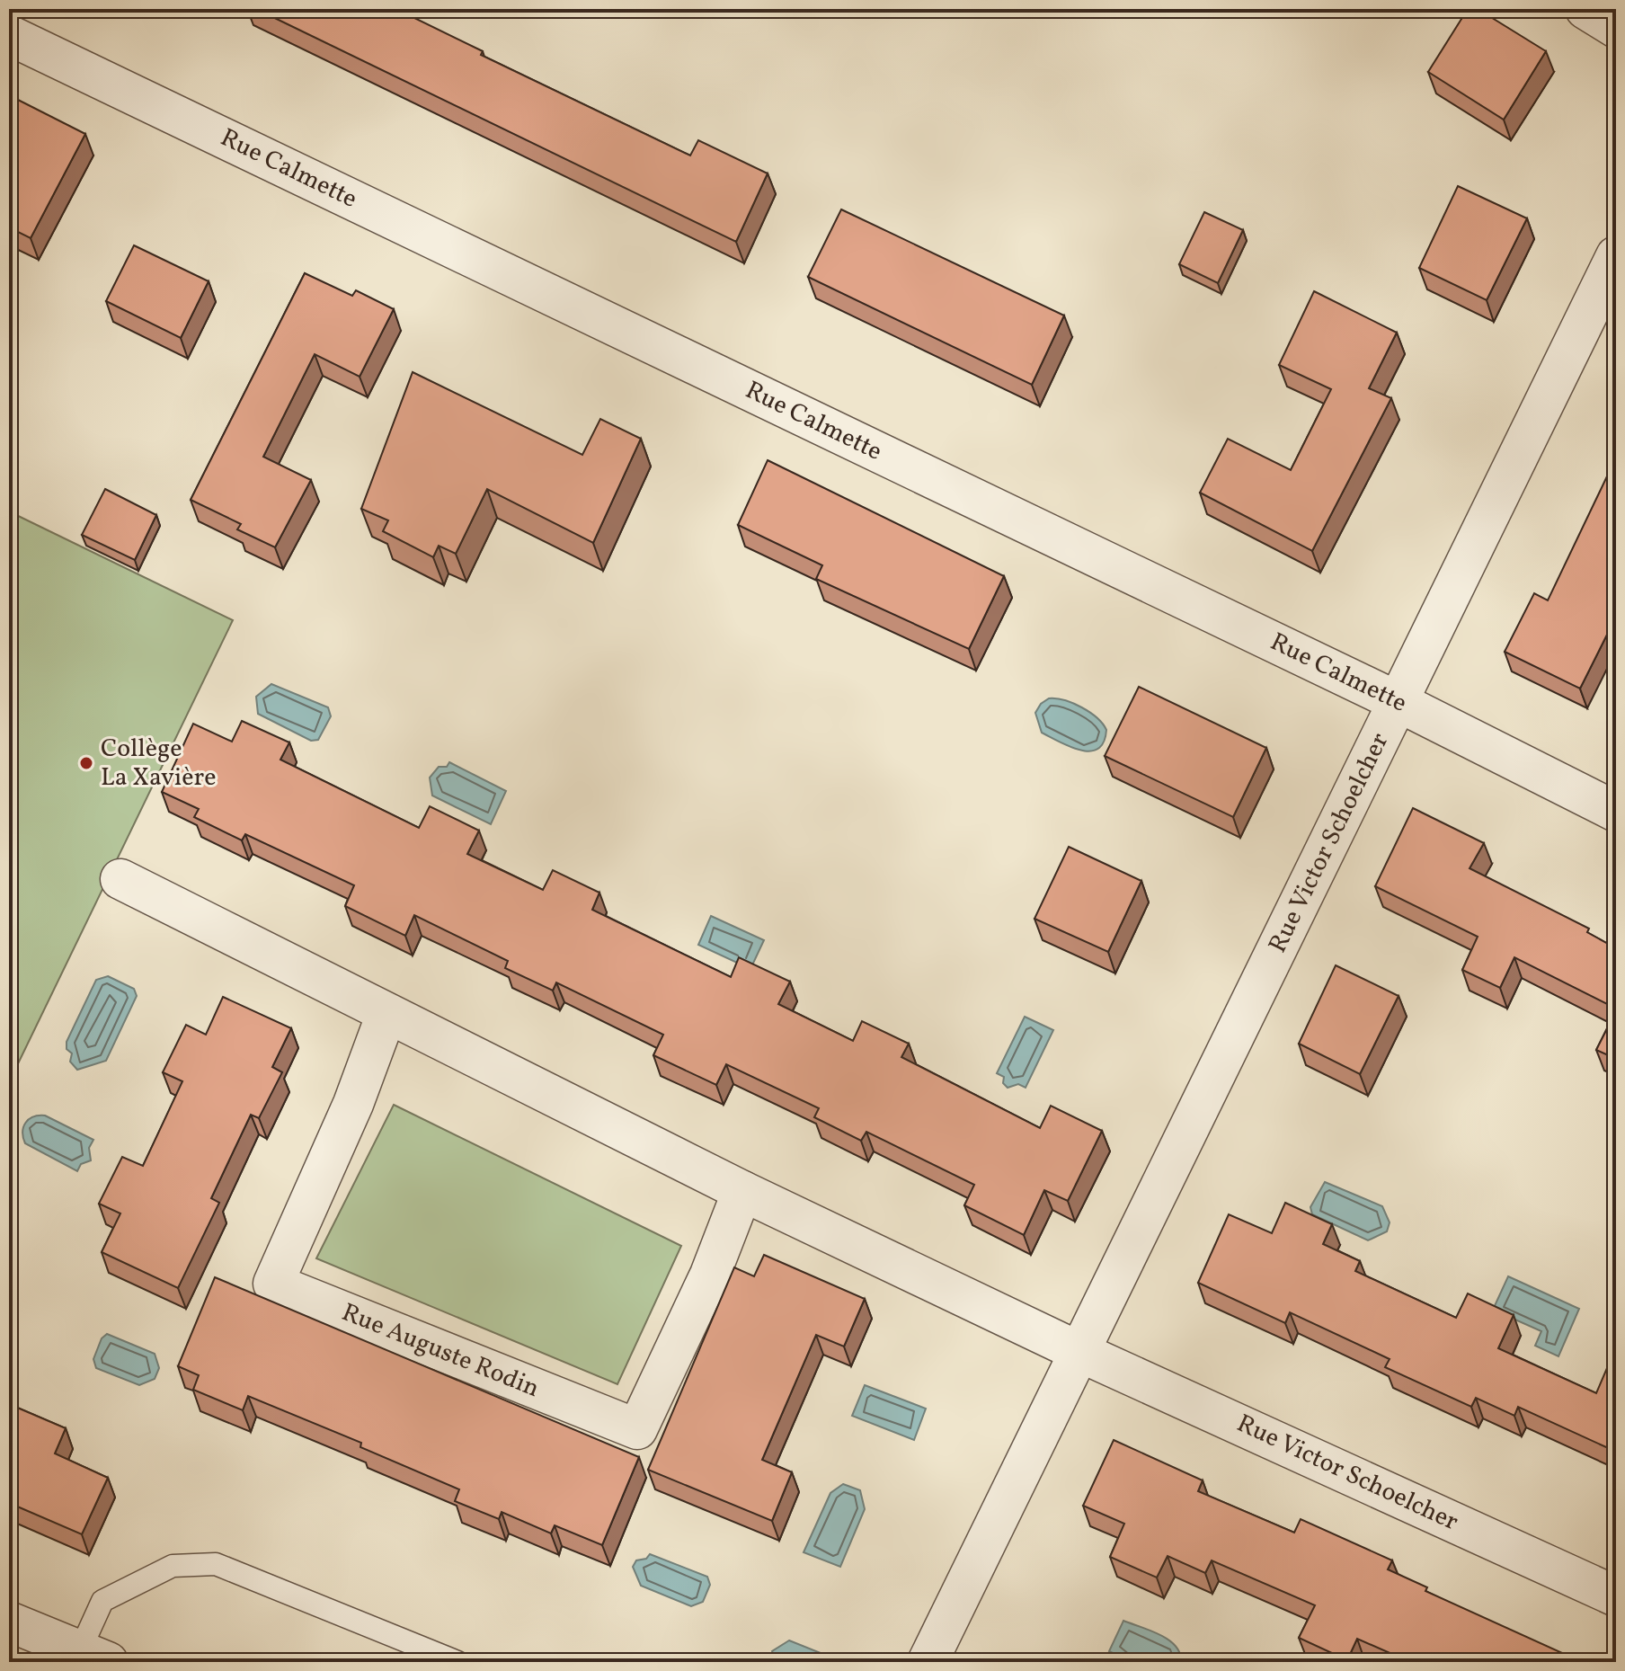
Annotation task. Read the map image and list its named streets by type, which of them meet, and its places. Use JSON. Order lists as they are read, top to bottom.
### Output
{
  "streets": {
    "street": ["Rue Calmette", "Rue Victor Schoelcher", "Rue Auguste Rodin"]
  },
  "crossings": [
    ["Rue Calmette", "Rue Victor Schoelcher"]
  ],
  "places": ["Collège La Xavière"]
}
